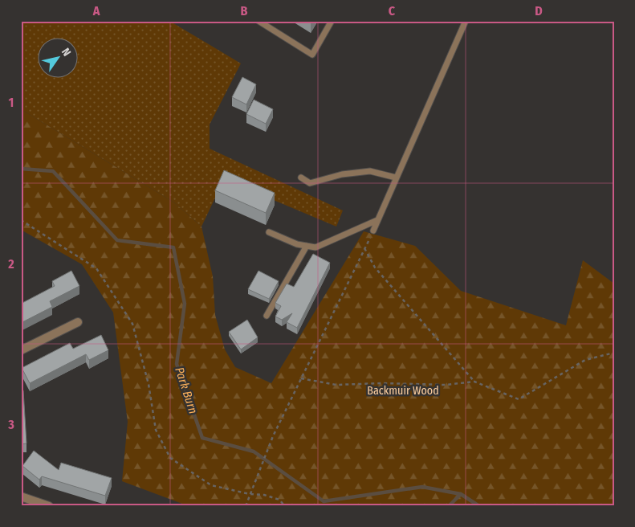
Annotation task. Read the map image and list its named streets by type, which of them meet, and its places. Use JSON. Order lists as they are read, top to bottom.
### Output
{
  "water": ["Park Burn"],
  "parks": ["Backmuir Wood"],
  "north": "top right",
  "grid": {
    "columns": [
      "A",
      "B",
      "C",
      "D"
    ],
    "rows": ["1", "2", "3"]
  }
}
